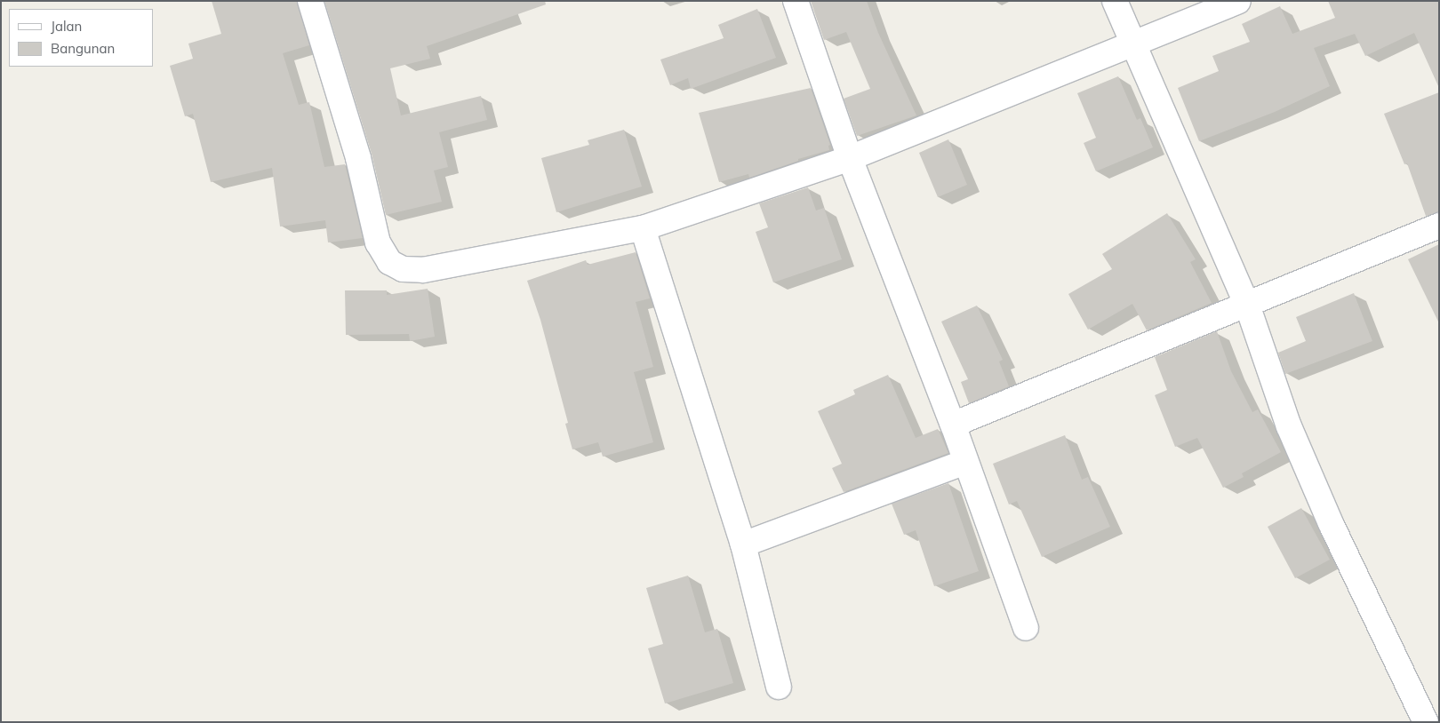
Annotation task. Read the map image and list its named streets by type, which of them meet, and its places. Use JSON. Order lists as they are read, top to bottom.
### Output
{
  "legend": ["Jalan", "Bangunan"]
}
